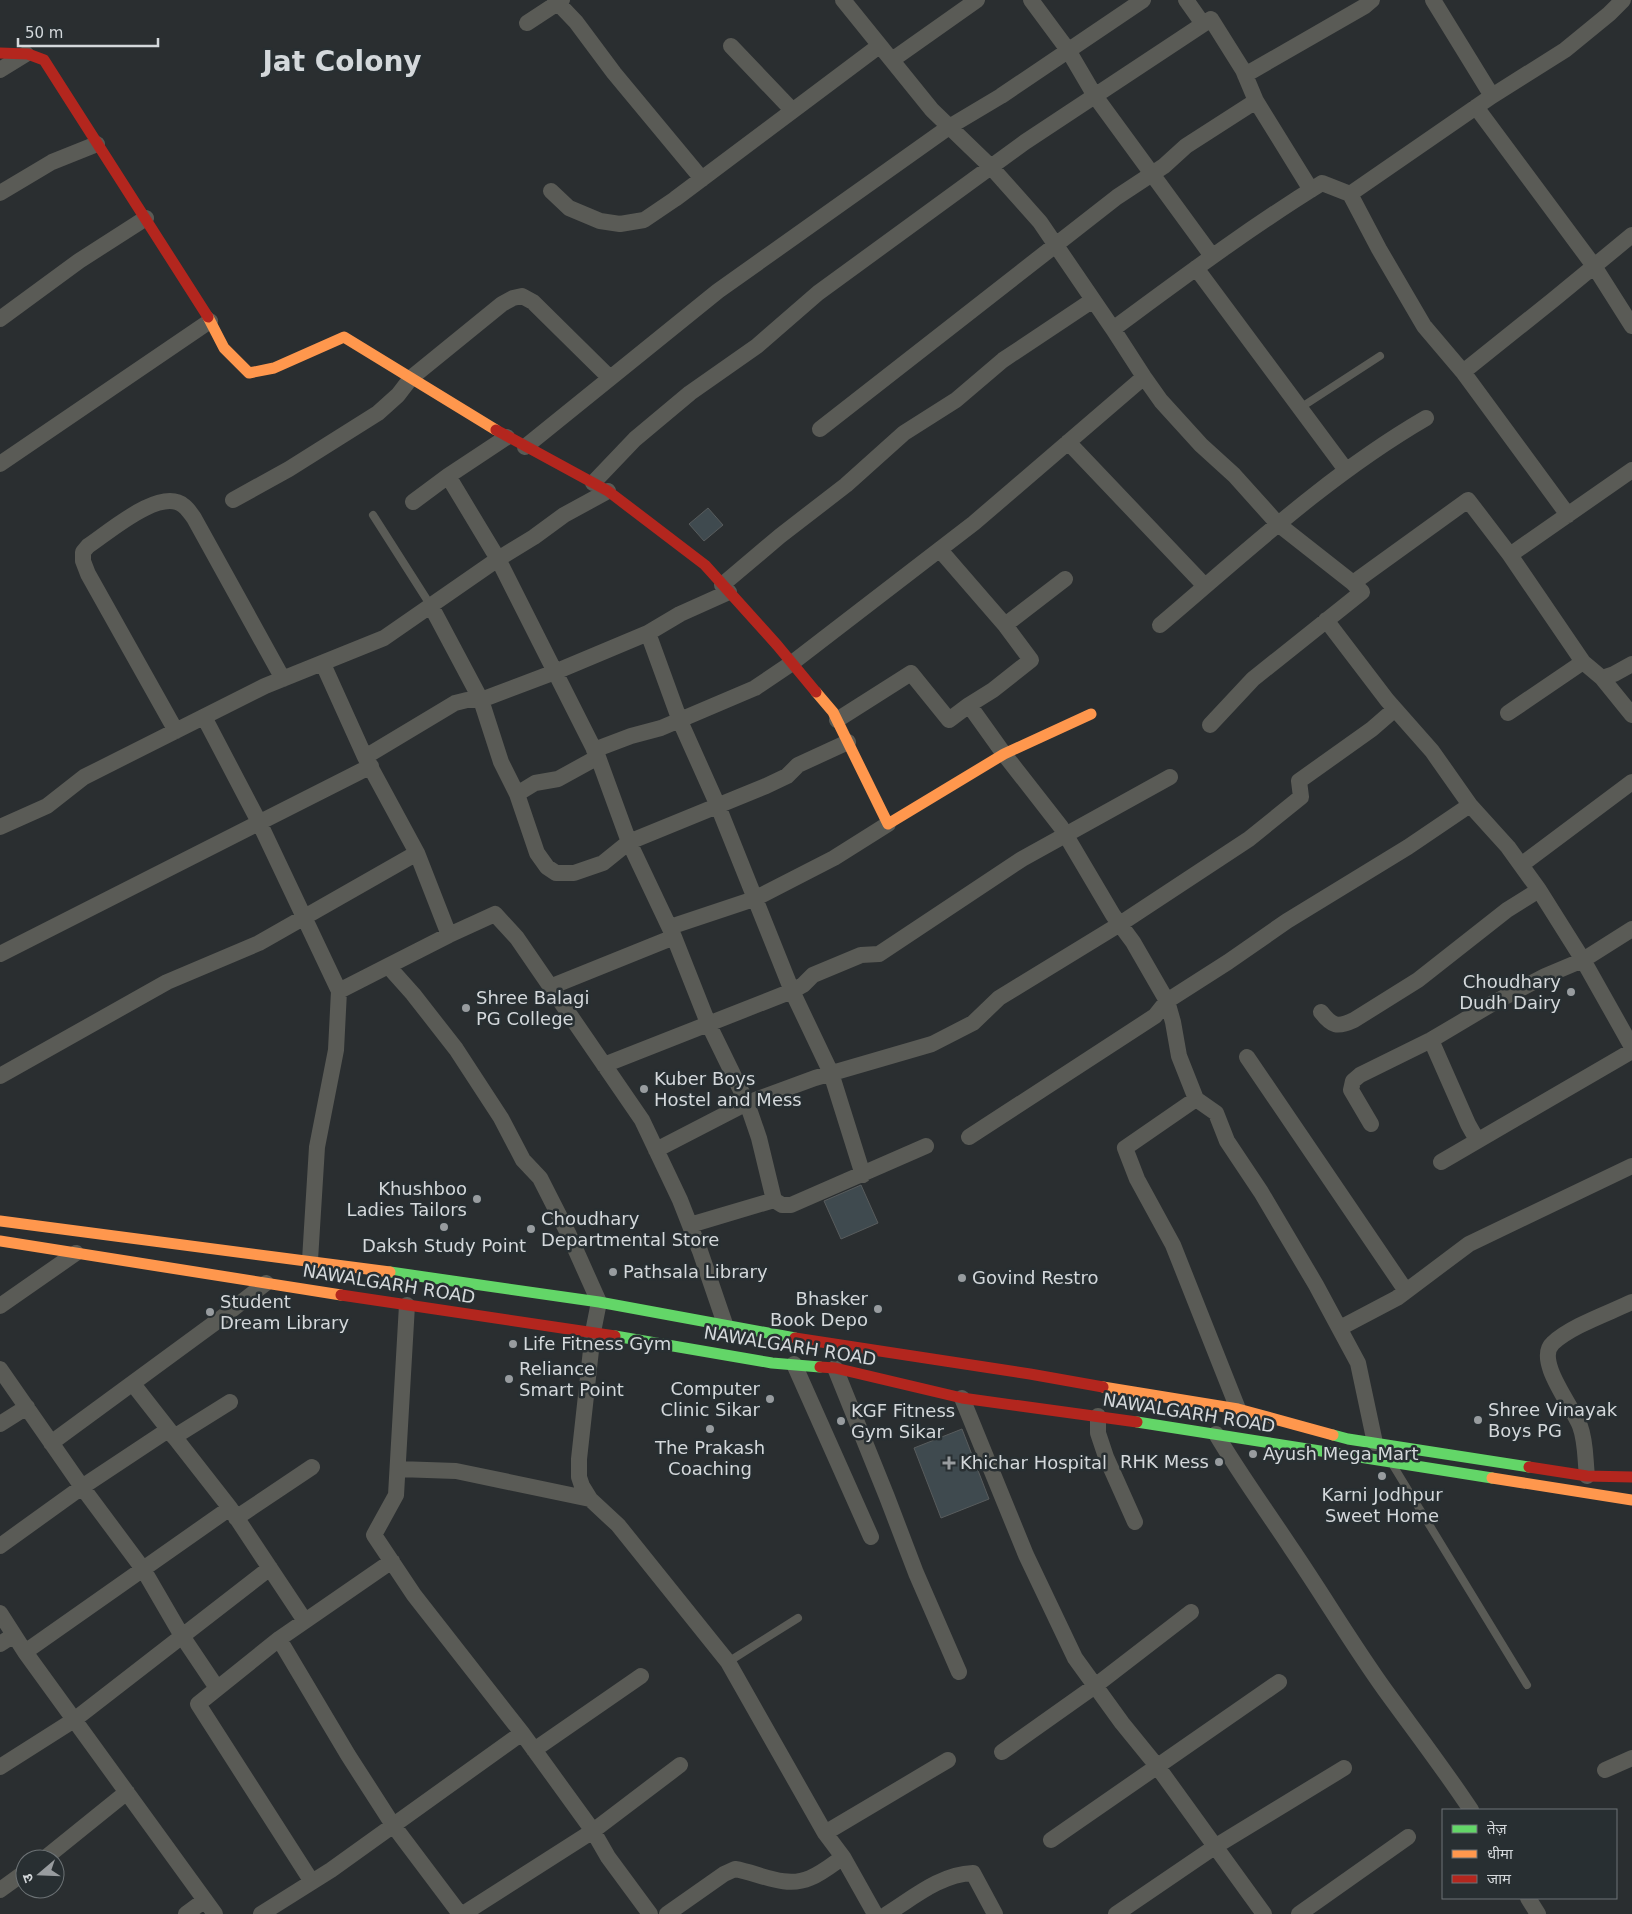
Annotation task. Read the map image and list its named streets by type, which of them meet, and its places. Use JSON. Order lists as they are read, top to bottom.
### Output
{
  "streets": {
    "street": ["NAWALGARH ROAD"]
  },
  "districts": ["Jat Colony"],
  "places": {
    "other": [
      "Choudhary Dudh Dairy",
      "Shree Balagi PG College",
      "Kuber Boys Hostel and Mess",
      "Khushboo Ladies Tailors",
      "Daksh Study Point",
      "Choudhary Departmental Store",
      "Pathsala Library",
      "Govind Restro",
      "Bhasker Book Depo",
      "Student Dream Library",
      "Life Fitness Gym",
      "Reliance Smart Point",
      "Computer Clinic Sikar",
      "Shree Vinayak Boys PG",
      "KGF Fitness Gym Sikar",
      "The Prakash Coaching",
      "Ayush Mega Mart",
      "RHK Mess",
      "Karni Jodhpur Sweet Home"
    ],
    "health": ["Khichar Hospital"]
  },
  "legend": ["तेज़", "धीमा", "जाम"],
  "scale_bar": "50 m",
  "north": "left"
}
